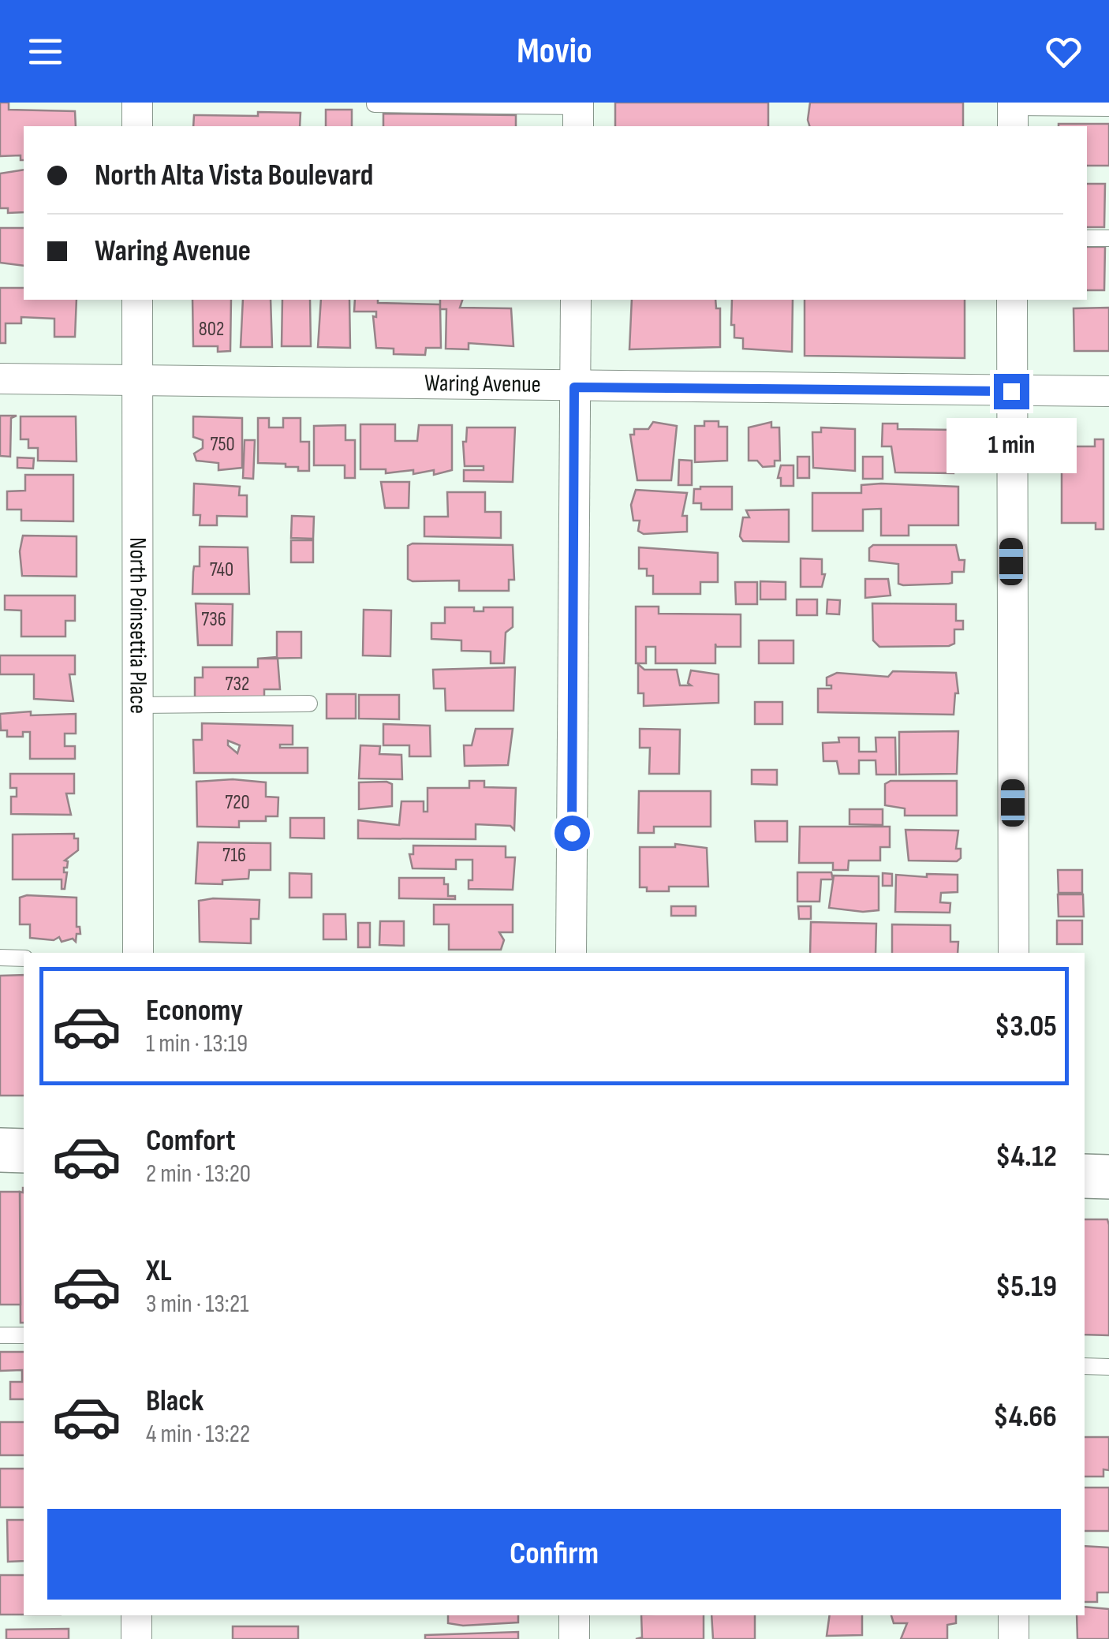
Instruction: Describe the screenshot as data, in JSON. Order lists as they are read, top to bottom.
{
  "streets": {
    "street": ["Waring Avenue", "North Poinsettia Place"]
  },
  "crossings": [
    ["Waring Avenue", "North Poinsettia Place"]
  ],
  "house_numbers": [
    "802",
    "750",
    "740",
    "736",
    "732",
    "720",
    "716"
  ],
  "page": {
    "header": "Movio",
    "banner": ["North Alta Vista Boulevard", "Waring Avenue"],
    "bubble": "1 min",
    "list": [
      {
        "name": "Economy",
        "note": "1 min · 13:19",
        "value": "$3.05"
      },
      {
        "name": "Comfort",
        "note": "2 min · 13:20",
        "value": "$4.12"
      },
      {
        "name": "XL",
        "note": "3 min · 13:21",
        "value": "$5.19"
      },
      {
        "name": "Black",
        "note": "4 min · 13:22",
        "value": "$4.66"
      }
    ],
    "buttons": "Confirm"
  }
}
